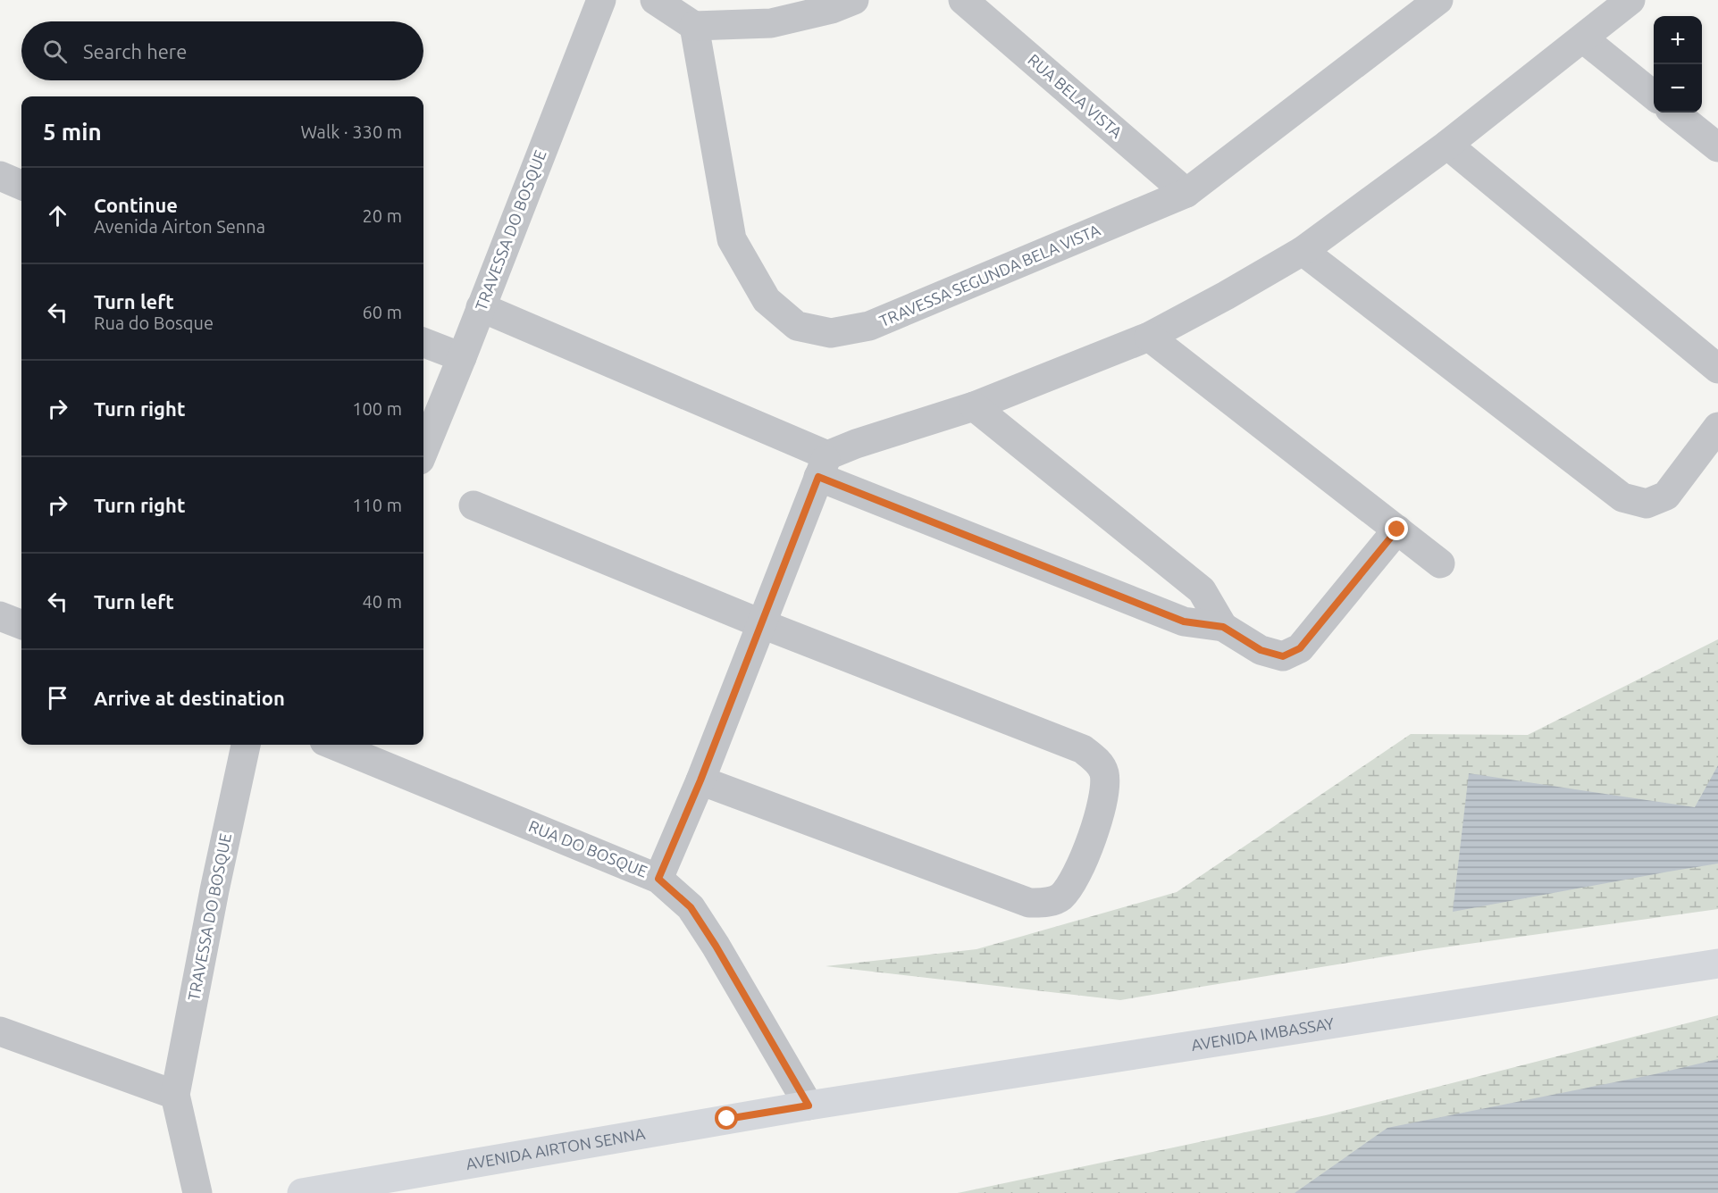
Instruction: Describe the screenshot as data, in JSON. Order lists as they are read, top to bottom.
{
  "streets": {
    "main road": ["AVENIDA IMBASSAY", "AVENIDA AIRTON SENNA"],
    "street": [
      "RUA BELA VISTA",
      "TRAVESSA DO BOSQUE",
      "TRAVESSA SEGUNDA BELA VISTA",
      "RUA DO BOSQUE"
    ]
  },
  "crossings": [
    ["RUA BELA VISTA", "TRAVESSA SEGUNDA BELA VISTA"],
    ["RUA DO BOSQUE", "AVENIDA IMBASSAY"],
    ["RUA DO BOSQUE", "AVENIDA AIRTON SENNA"],
    ["AVENIDA IMBASSAY", "AVENIDA AIRTON SENNA"]
  ],
  "page": {
    "map_buttons": ["+", "−"],
    "search": "Search here",
    "heading": ["5 min", "Walk · 330 m"],
    "list": [
      ["Continue", "Avenida Airton Senna", "20 m"],
      ["Turn left", "Rua do Bosque", "60 m"],
      ["Turn right", "100 m"],
      ["Turn right", "110 m"],
      ["Turn left", "40 m"],
      "Arrive at destination"
    ]
  }
}
